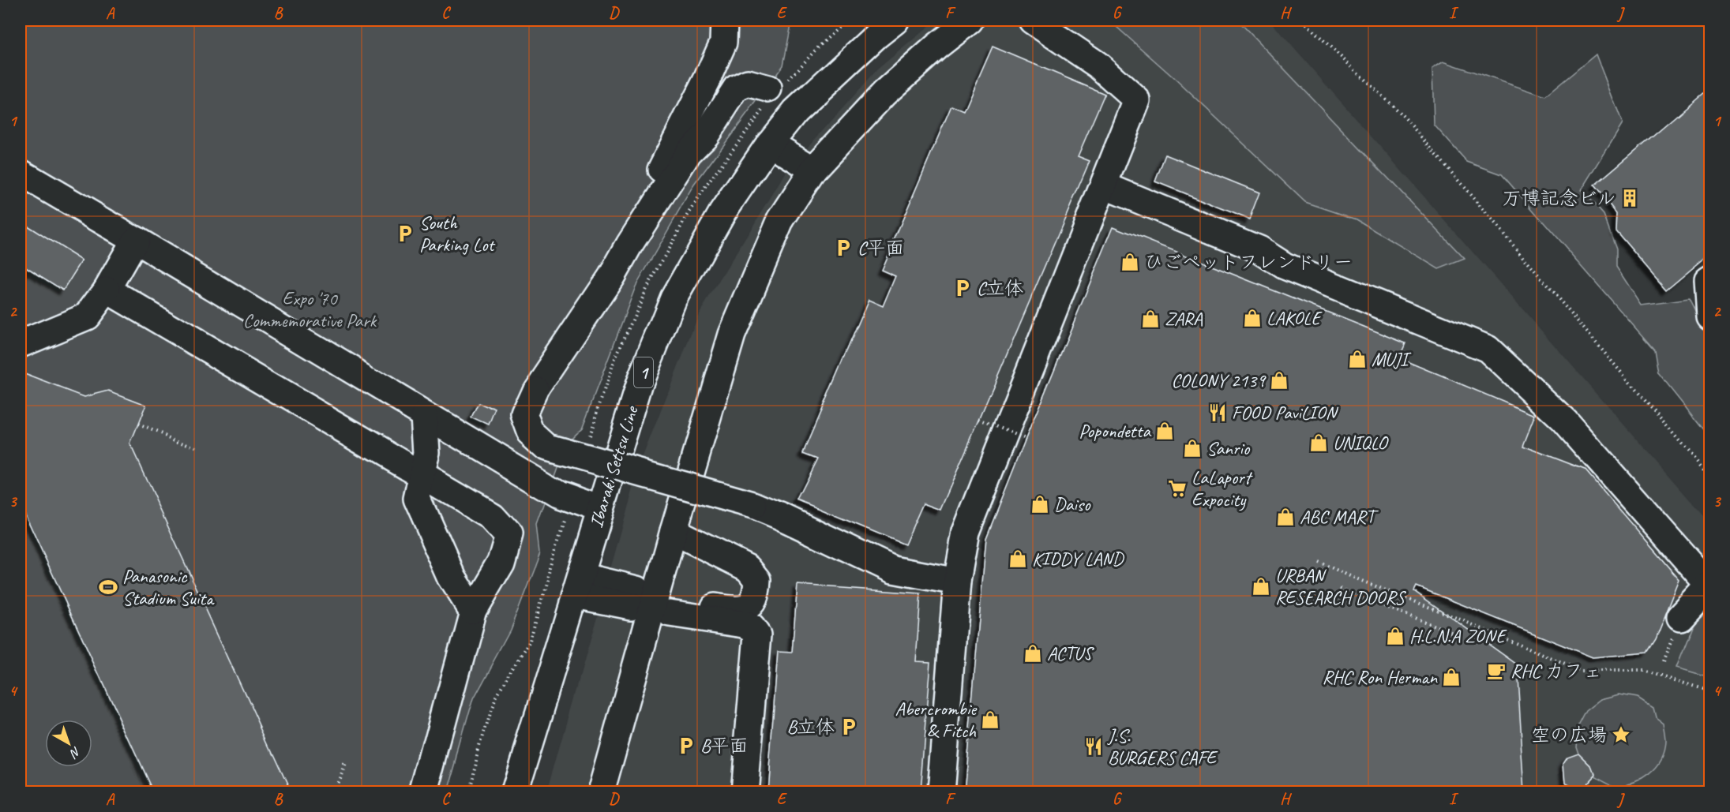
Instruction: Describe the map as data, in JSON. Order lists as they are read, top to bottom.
{
  "streets": {
    "main road": ["1", "Ibaraki Settsu Line"]
  },
  "parks": ["Expo '70 Commemorative Park"],
  "places": {
    "building": ["万博記念ビル"],
    "parking": [
      "South Parking Lot",
      "C平面",
      "C立体",
      "B立体",
      "B平面"
    ],
    "shop": [
      "ひごペットフレンドリー",
      "LAKOLE",
      "ZARA",
      "MUJI",
      "COLONY 2139",
      "Popondetta",
      "UNIQLO",
      "Sanrio",
      "Daiso",
      "ABC MART",
      "KIDDY LAND",
      "URBAN RESEARCH DOORS",
      "H.L.N.A ZONE",
      "ACTUS",
      "RHC Ron Herman",
      "Abercrombie & Fitch"
    ],
    "restaurant": ["FOOD PaviLION", "J.S. BURGERS CAFE"],
    "supermarket": ["LaLaport Expocity"],
    "sports": ["Panasonic Stadium Suita"],
    "cafe": ["RHC カフェ"],
    "place": ["空の広場"]
  },
  "north": "bottom right",
  "grid": {
    "columns": [
      "A",
      "B",
      "C",
      "D",
      "E",
      "F",
      "G",
      "H",
      "I",
      "J"
    ],
    "rows": [
      "1",
      "2",
      "3",
      "4"
    ]
  }
}
